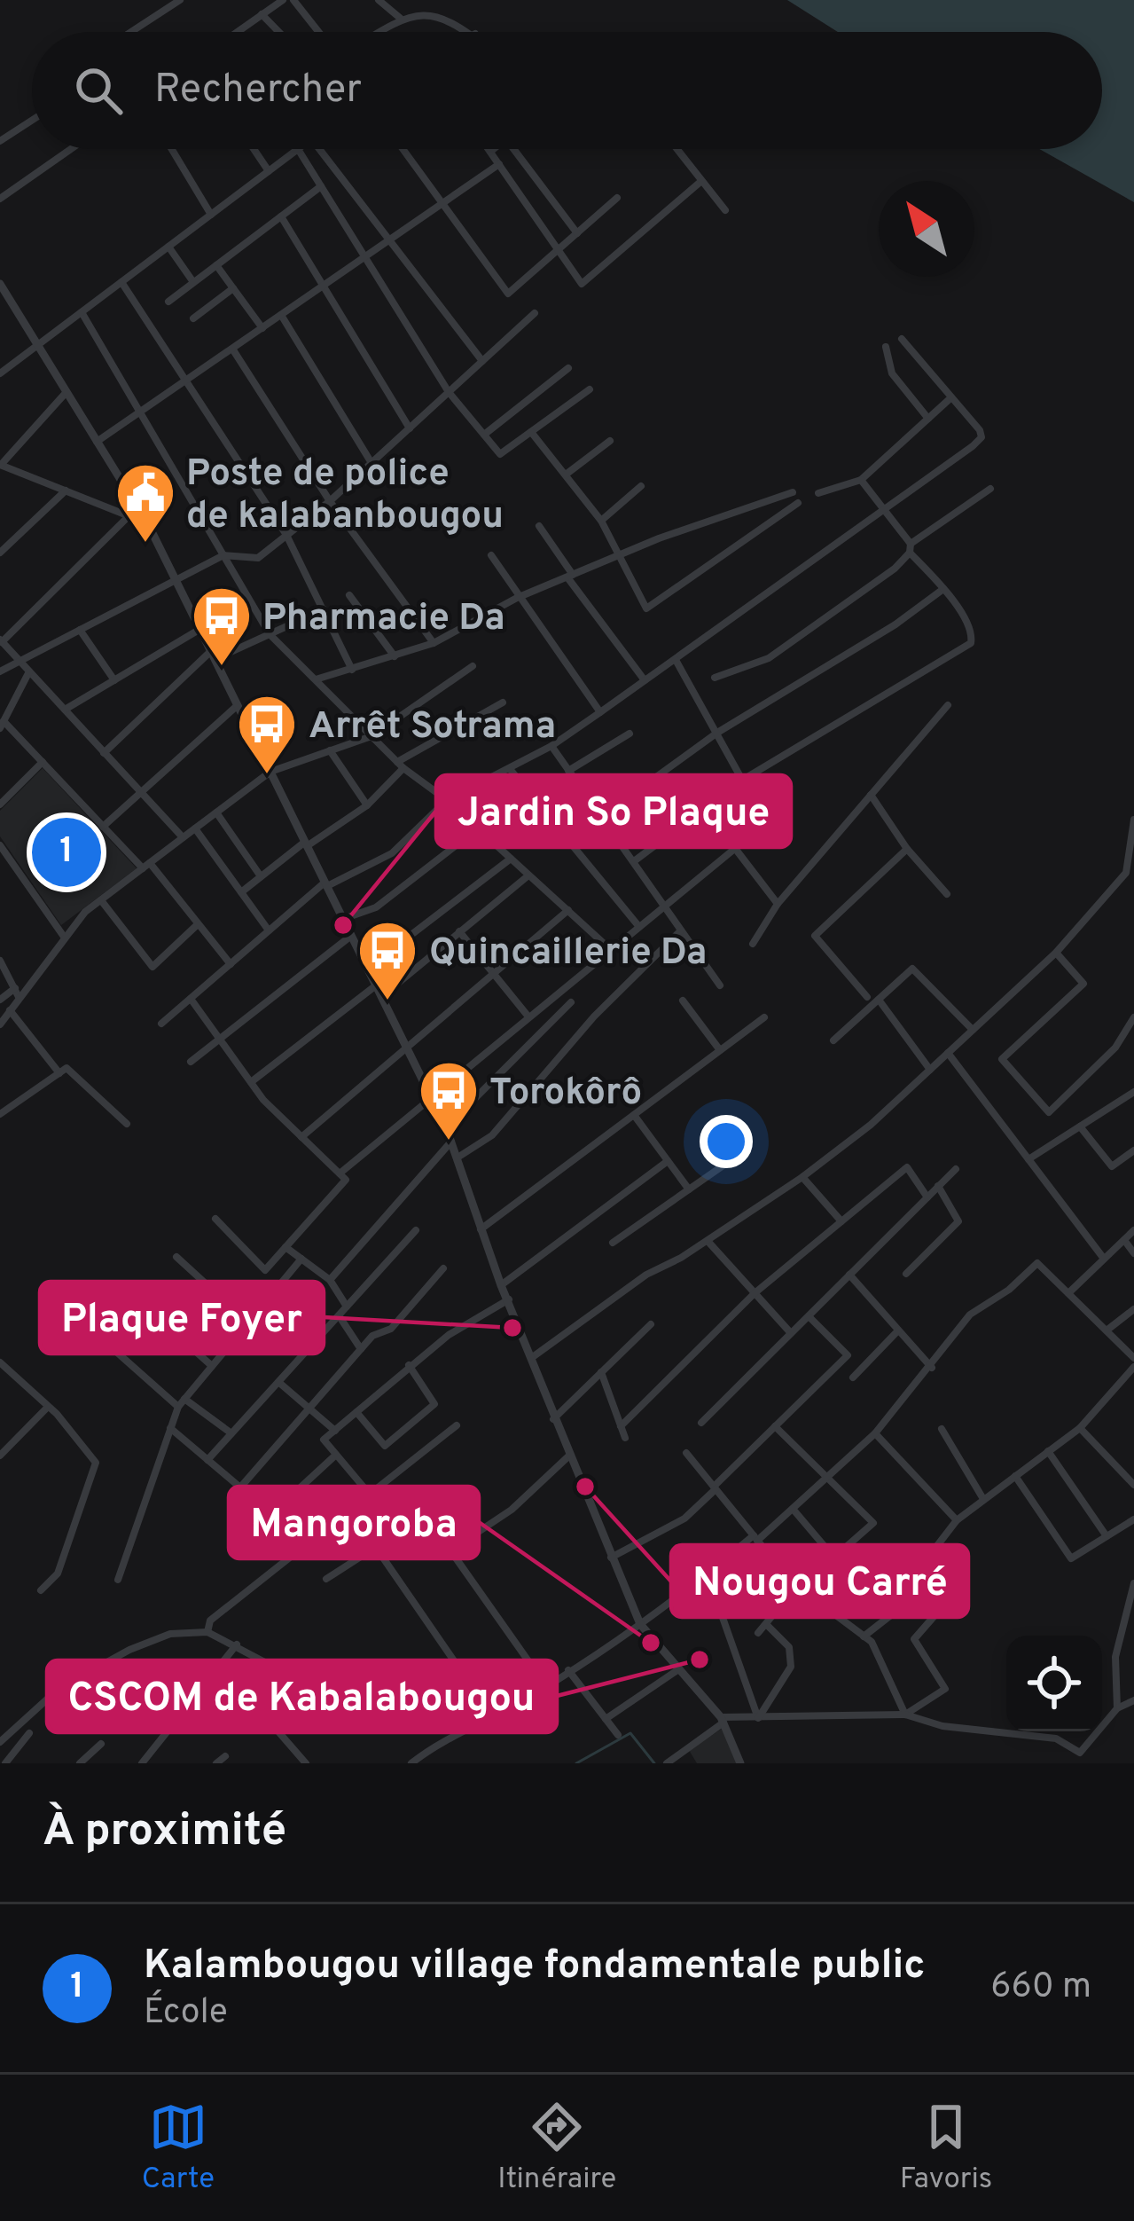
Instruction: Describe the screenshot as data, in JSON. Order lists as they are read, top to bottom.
{
  "places": {
    "public building": ["Poste de police de kalabanbougou"],
    "bus stop": [
      "Pharmacie Da",
      "Arrêt Sotrama",
      "Quincaillerie Da",
      "Torokôrô"
    ],
    "other": [
      "Jardin So Plaque",
      "Plaque Foyer",
      "Nougou Carré",
      "Mangoroba",
      "CSCOM de Kabalabougou"
    ]
  },
  "north": "top left",
  "page": {
    "search": "Rechercher",
    "pins": "1",
    "heading": "À proximité",
    "list": [
      {
        "mark": "1",
        "name": "Kalambougou village fondamentale public",
        "note": "École",
        "value": "660 m"
      }
    ],
    "nav": ["Carte", "Itinéraire", "Favoris"]
  }
}
